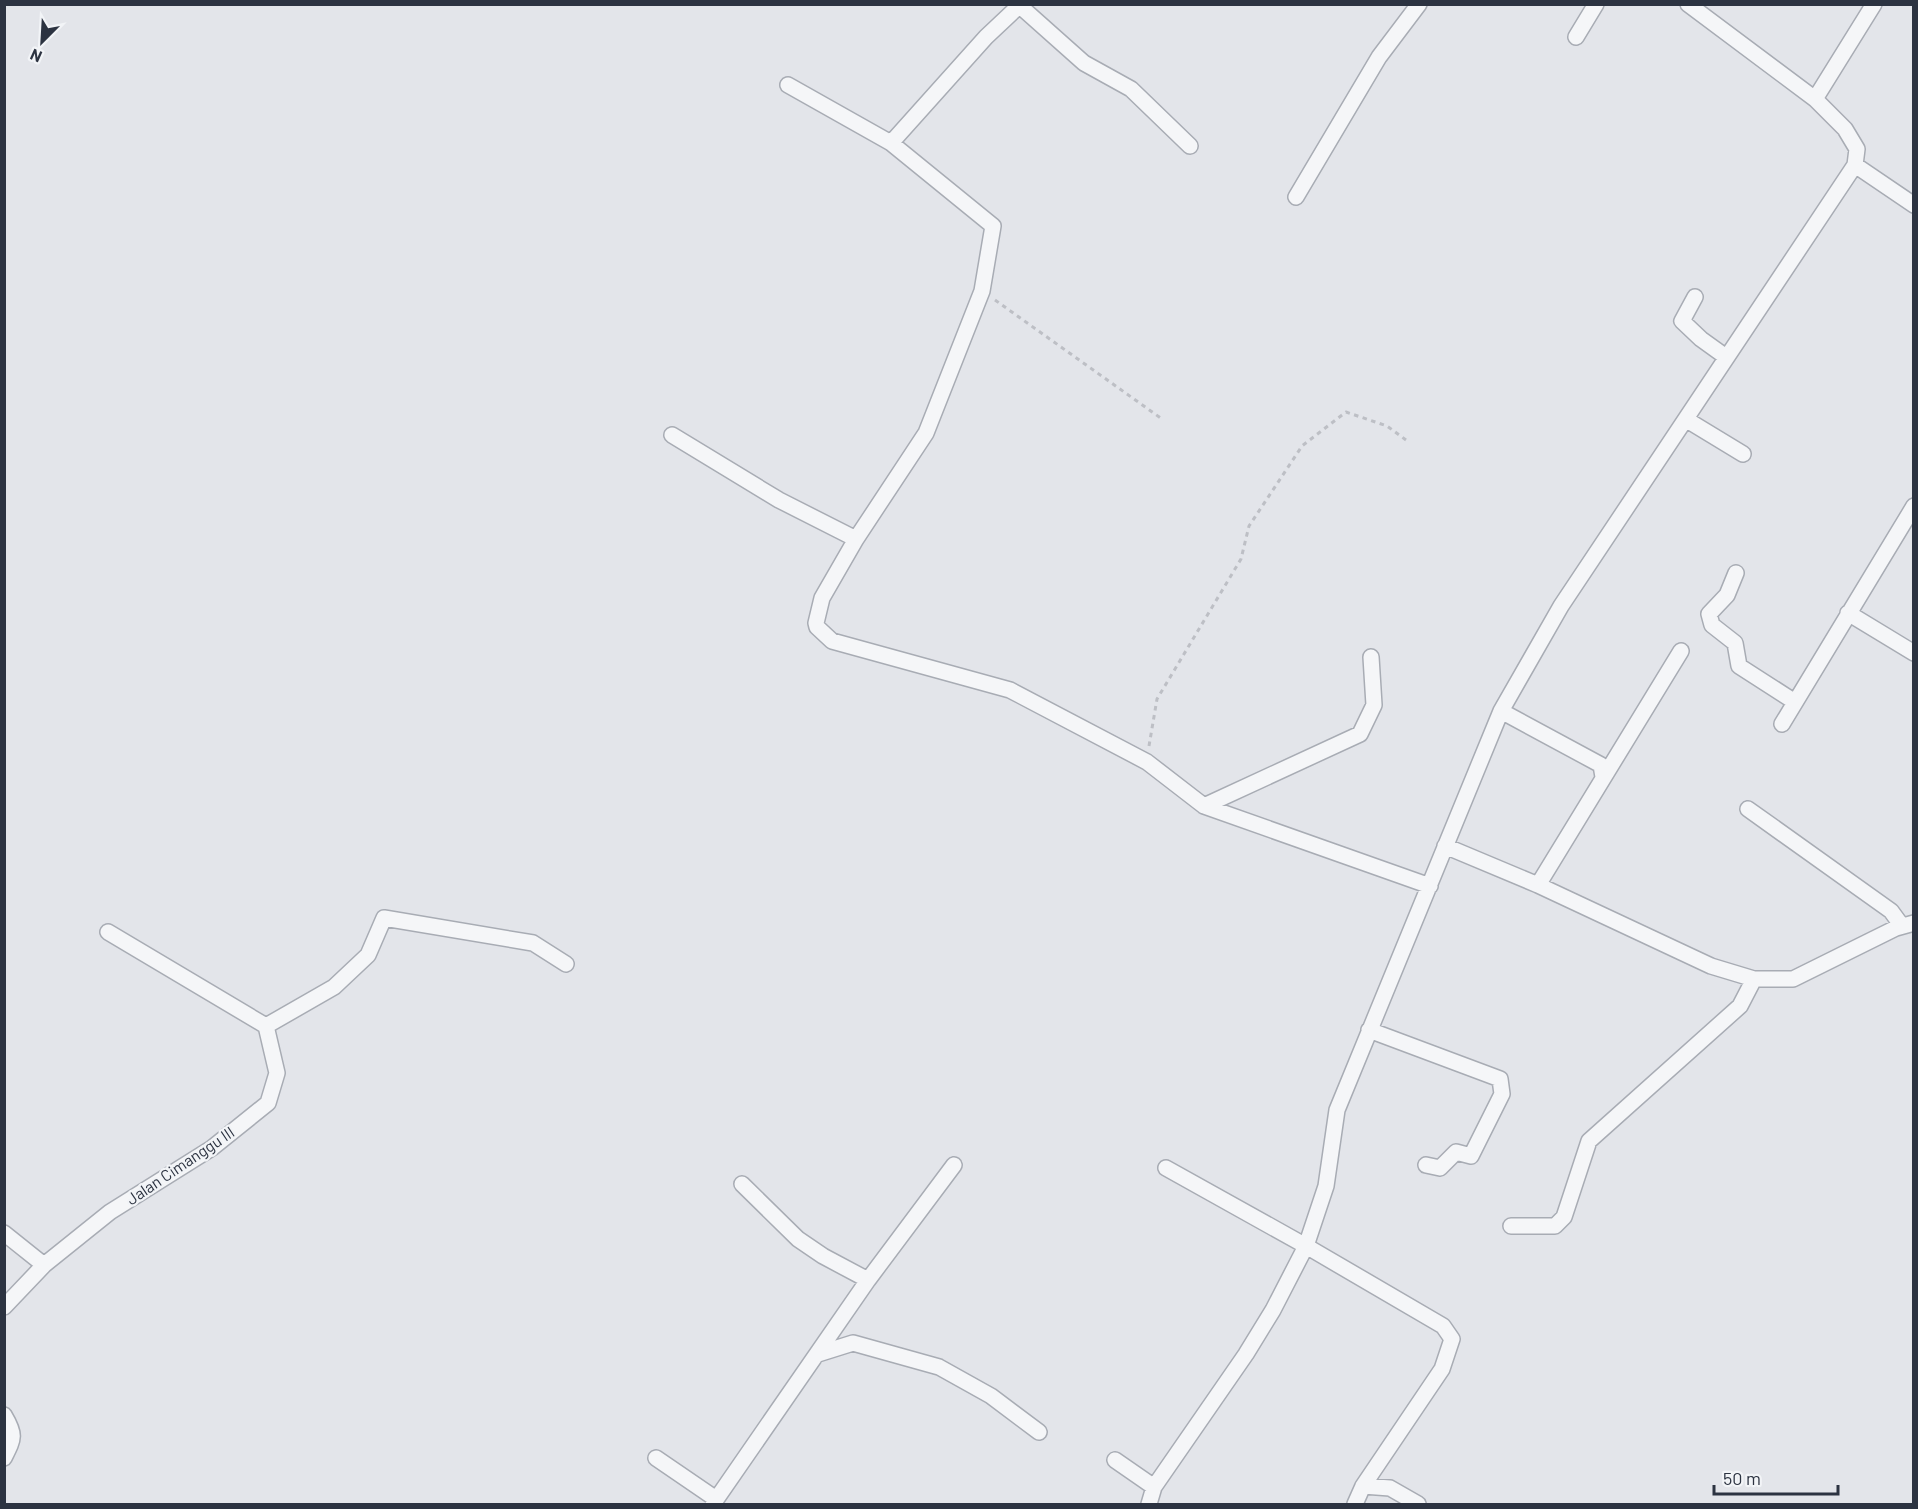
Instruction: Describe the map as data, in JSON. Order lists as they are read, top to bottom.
{
  "streets": {
    "street": ["Jalan Cimanggu III"]
  },
  "scale_bar": "50 m",
  "north": "bottom left"
}
